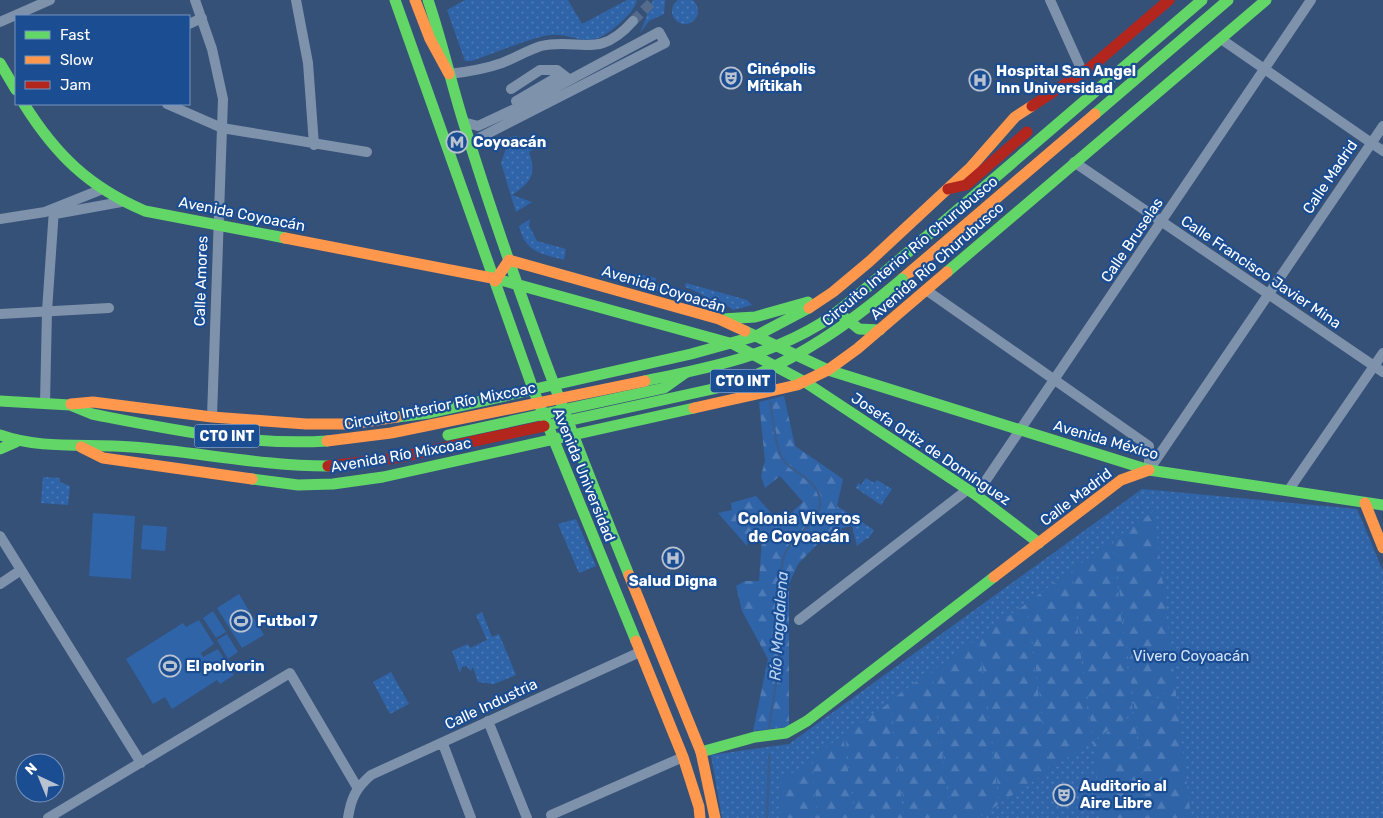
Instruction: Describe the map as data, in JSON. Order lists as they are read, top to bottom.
{
  "streets": {
    "main road": [
      "Calle Madrid",
      "Avenida Coyoacán",
      "Circuito Interior Río Churubusco",
      "Avenida Río Churubusco",
      "CTO INT",
      "Circuito Interior Río Mixcoac",
      "Avenida México",
      "Josefa Ortiz de Domínguez",
      "Avenida Río Mixcoac",
      "Avenida Universidad"
    ],
    "street": [
      "Calle Bruselas",
      "Calle Francisco Javier Mina",
      "Calle Amores",
      "Calle Industria"
    ]
  },
  "crossings": [
    ["Calle Madrid", "Calle Francisco Javier Mina"],
    ["Calle Madrid", "Avenida México"],
    ["Calle Madrid", "Josefa Ortiz de Domínguez"],
    ["Calle Madrid", "Avenida Universidad"],
    ["Avenida Coyoacán", "Avenida Río Churubusco"],
    ["Avenida Coyoacán", "Calle Amores"],
    ["Avenida Coyoacán", "CTO INT"],
    ["Avenida Coyoacán", "Avenida México"],
    ["Avenida Coyoacán", "Josefa Ortiz de Domínguez"],
    ["Avenida Coyoacán", "Avenida Universidad"],
    ["Calle Bruselas", "Calle Francisco Javier Mina"],
    ["Calle Bruselas", "Avenida México"],
    ["Calle Bruselas", "Josefa Ortiz de Domínguez"],
    ["Circuito Interior Río Churubusco", "Circuito Interior Río Mixcoac"],
    ["Circuito Interior Río Churubusco", "Avenida Río Mixcoac"],
    ["Avenida Río Churubusco", "Calle Francisco Javier Mina"],
    ["Avenida Río Churubusco", "Avenida México"],
    ["Avenida Río Churubusco", "Josefa Ortiz de Domínguez"],
    ["Avenida Río Churubusco", "Avenida Río Mixcoac"],
    ["Avenida Río Churubusco", "Avenida Universidad"],
    ["Calle Amores", "CTO INT"],
    ["CTO INT", "Circuito Interior Río Mixcoac"],
    ["CTO INT", "Avenida Río Mixcoac"],
    ["CTO INT", "Avenida Universidad"],
    ["Avenida Río Mixcoac", "Avenida Universidad"],
    ["Avenida Universidad", "Calle Industria"]
  ],
  "districts": ["Colonia Viveros de Coyoacán"],
  "water": ["Río Magdalena"],
  "parks": ["Vivero Coyoacán"],
  "places": {
    "theatre": ["Cinépolis Mítikah", "Auditorio al Aire Libre"],
    "hospital": ["Hospital San Angel Inn Universidad", "Salud Digna"],
    "metro station": ["Coyoacán"],
    "sports": ["Futbol 7", "El polvorin"]
  },
  "legend": ["Fast", "Slow", "Jam"],
  "north": "top left"
}
